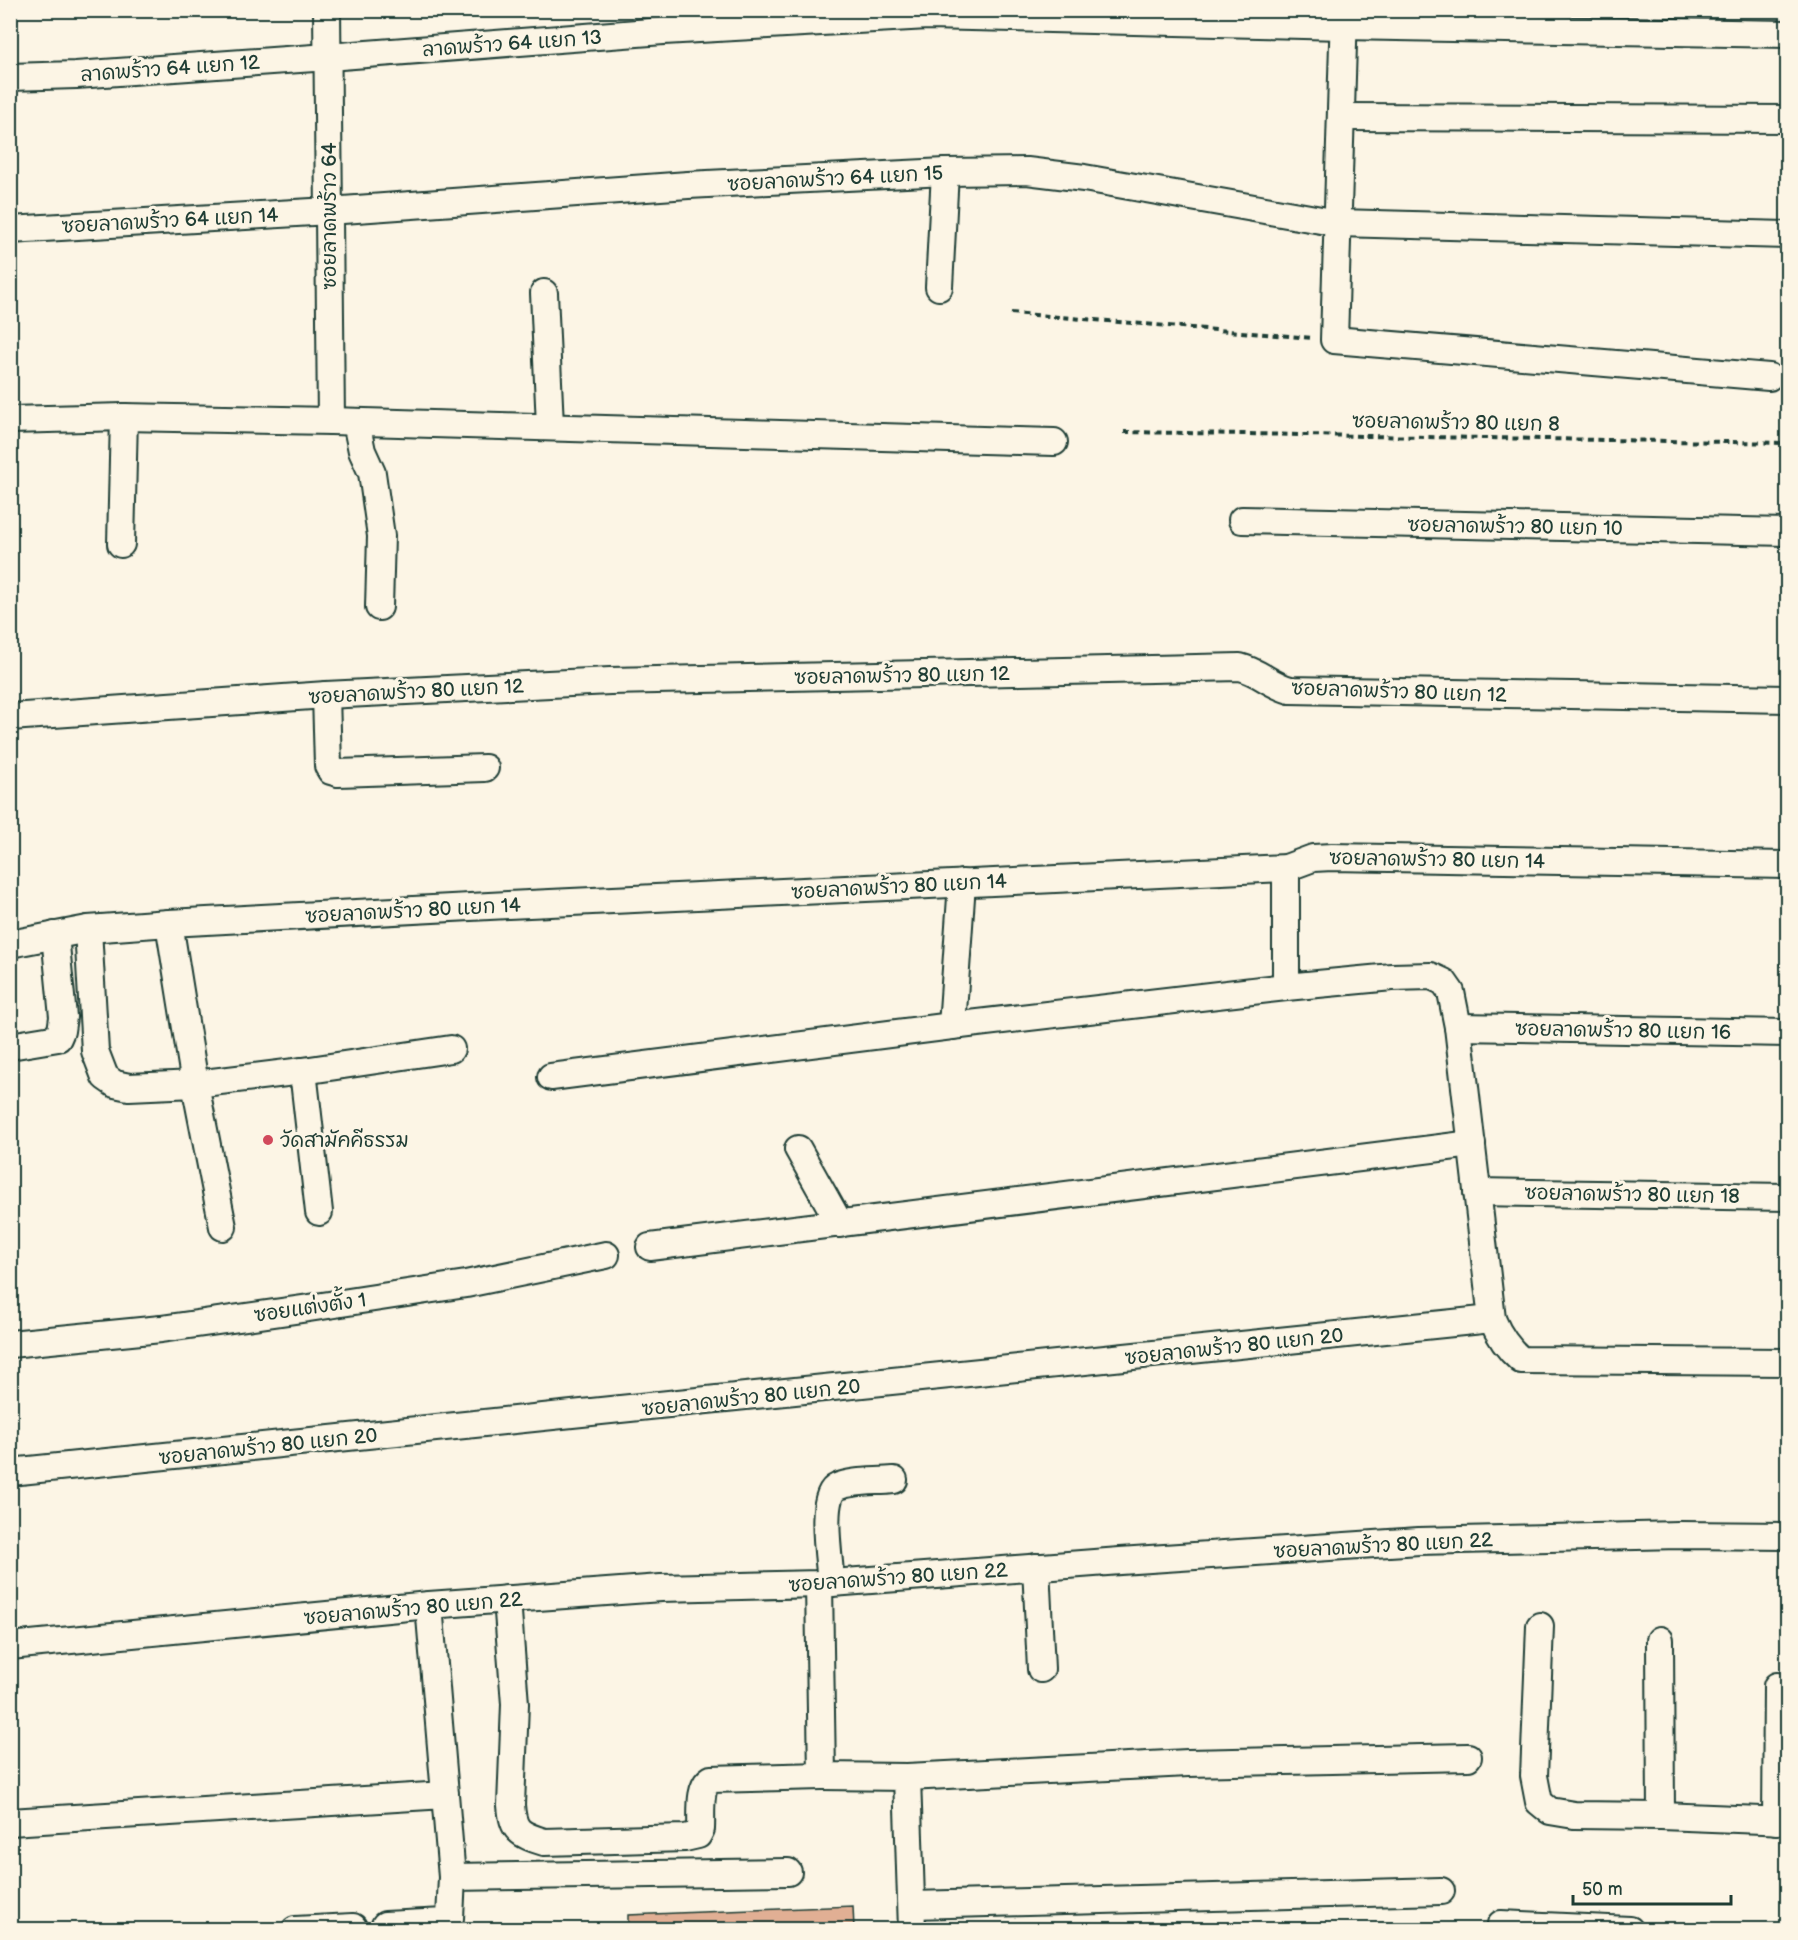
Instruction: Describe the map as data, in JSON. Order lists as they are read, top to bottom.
{
  "streets": {
    "street": [
      "ลาดพร้าว 64 แยก 13",
      "ลาดพร้าว 64 แยก 12",
      "ซอยลาดพร้าว 64 แยก 15",
      "ซอยลาดพร้าว 64",
      "ซอยลาดพร้าว 64 แยก 14",
      "ซอยลาดพร้าว 80 แยก 10",
      "ซอยลาดพร้าว 80 แยก 12",
      "ซอยลาดพร้าว 80 แยก 14",
      "ซอยลาดพร้าว 80 แยก 16",
      "ซอยลาดพร้าว 80 แยก 18",
      "ซอยแต่งตั้ง 1",
      "ซอยลาดพร้าว 80 แยก 20",
      "ซอยลาดพร้าว 80 แยก 22"
    ],
    "path": ["ซอยลาดพร้าว 80 แยก 8"]
  },
  "crossings": [
    ["ลาดพร้าว 64 แยก 13", "ลาดพร้าว 64 แยก 12"],
    ["ลาดพร้าว 64 แยก 13", "ซอยลาดพร้าว 64"],
    ["ลาดพร้าว 64 แยก 12", "ซอยลาดพร้าว 64"],
    ["ซอยลาดพร้าว 64 แยก 15", "ซอยลาดพร้าว 64"],
    ["ซอยลาดพร้าว 64 แยก 15", "ซอยลาดพร้าว 64 แยก 14"],
    ["ซอยลาดพร้าว 64", "ซอยลาดพร้าว 64 แยก 14"]
  ],
  "places": ["วัดสามัคคีธรรม"],
  "scale_bar": "50 m"
}
